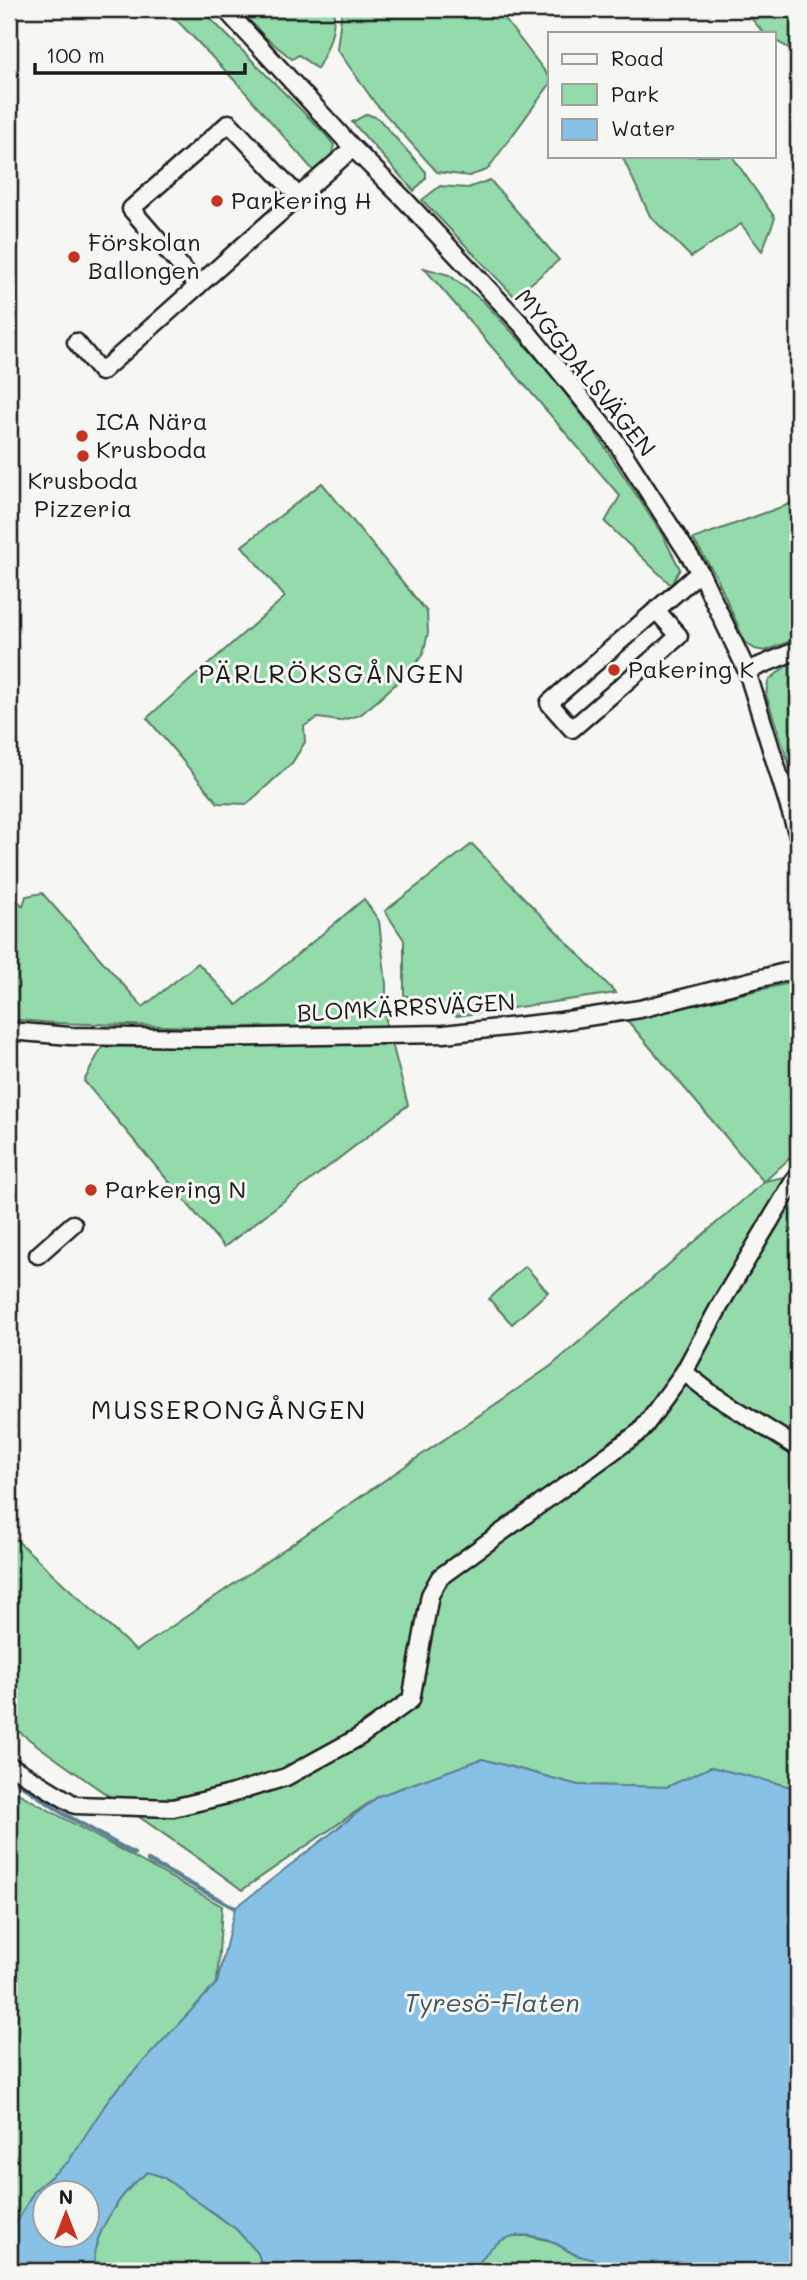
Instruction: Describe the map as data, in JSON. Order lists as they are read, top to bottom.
{
  "streets": {
    "street": ["MYGGDALSVÄGEN", "BLOMKÄRRSVÄGEN"]
  },
  "districts": ["PÄRLRÖKSGÅNGEN", "MUSSERONGÅNGEN"],
  "water": ["Tyresö-Flaten"],
  "places": [
    "Parkering H",
    "Förskolan Ballongen",
    "ICA Nära Krusboda",
    "Krusboda Pizzeria",
    "Pakering K",
    "Parkering N"
  ],
  "legend": ["Road", "Park", "Water"],
  "scale_bar": "100 m",
  "north": "top"
}
